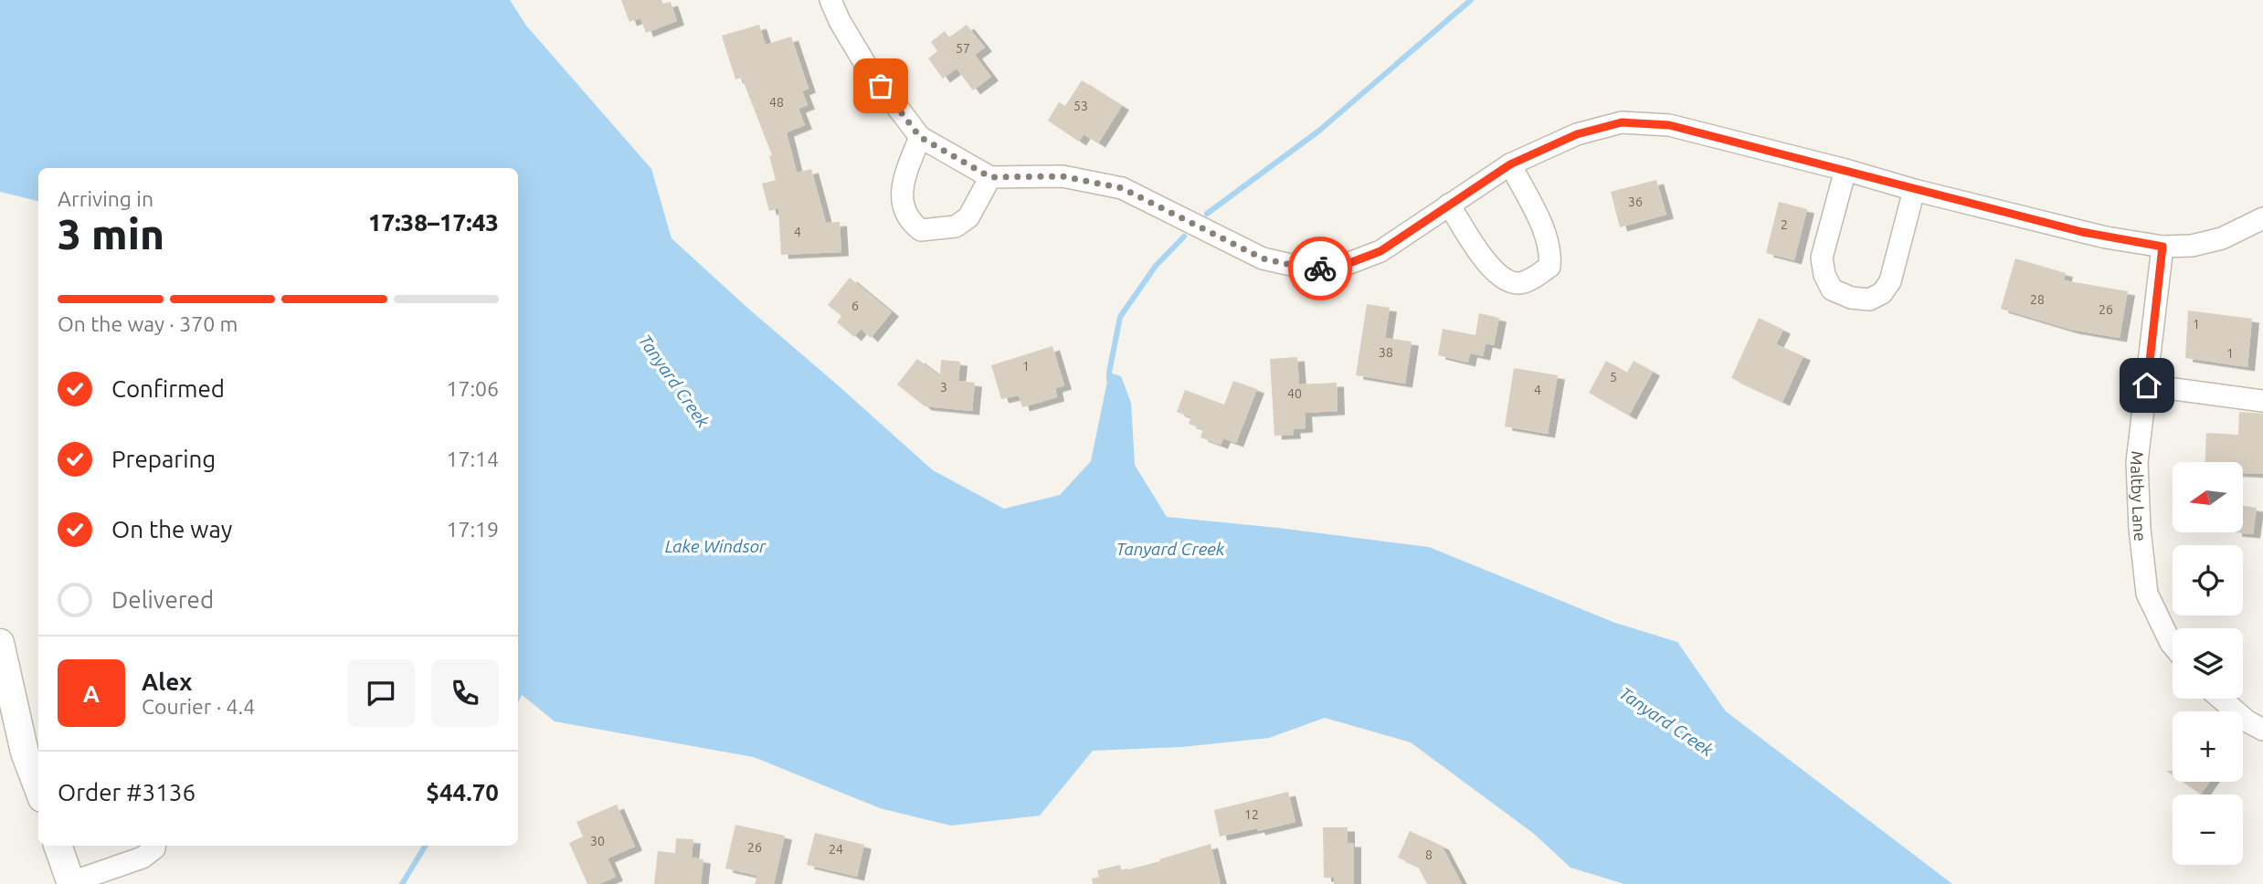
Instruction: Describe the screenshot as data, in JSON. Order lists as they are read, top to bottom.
{
  "streets": {
    "street": ["Maltby Lane"]
  },
  "water": ["Tanyard Creek", "Lake Windsor"],
  "house_numbers": [
    "57",
    "48",
    "53",
    "36",
    "2",
    "4",
    "28",
    "6",
    "26",
    "1",
    "38",
    "1",
    "1",
    "5",
    "3",
    "4",
    "40",
    "12",
    "30",
    "26",
    "24",
    "8"
  ],
  "north": "left",
  "page": {
    "heading": ["3 min", "Arriving in", "17:38–17:43"],
    "panel": [
      "Alex",
      "Courier · 4.4",
      "Order #3136",
      "$44.70"
    ],
    "bar": "On the way · 370 m",
    "list": [
      ["Confirmed", "17:06"],
      ["Preparing", "17:14"],
      ["On the way", "17:19"],
      "Delivered"
    ],
    "map_buttons": ["+", "−"],
    "round": "A"
  }
}
